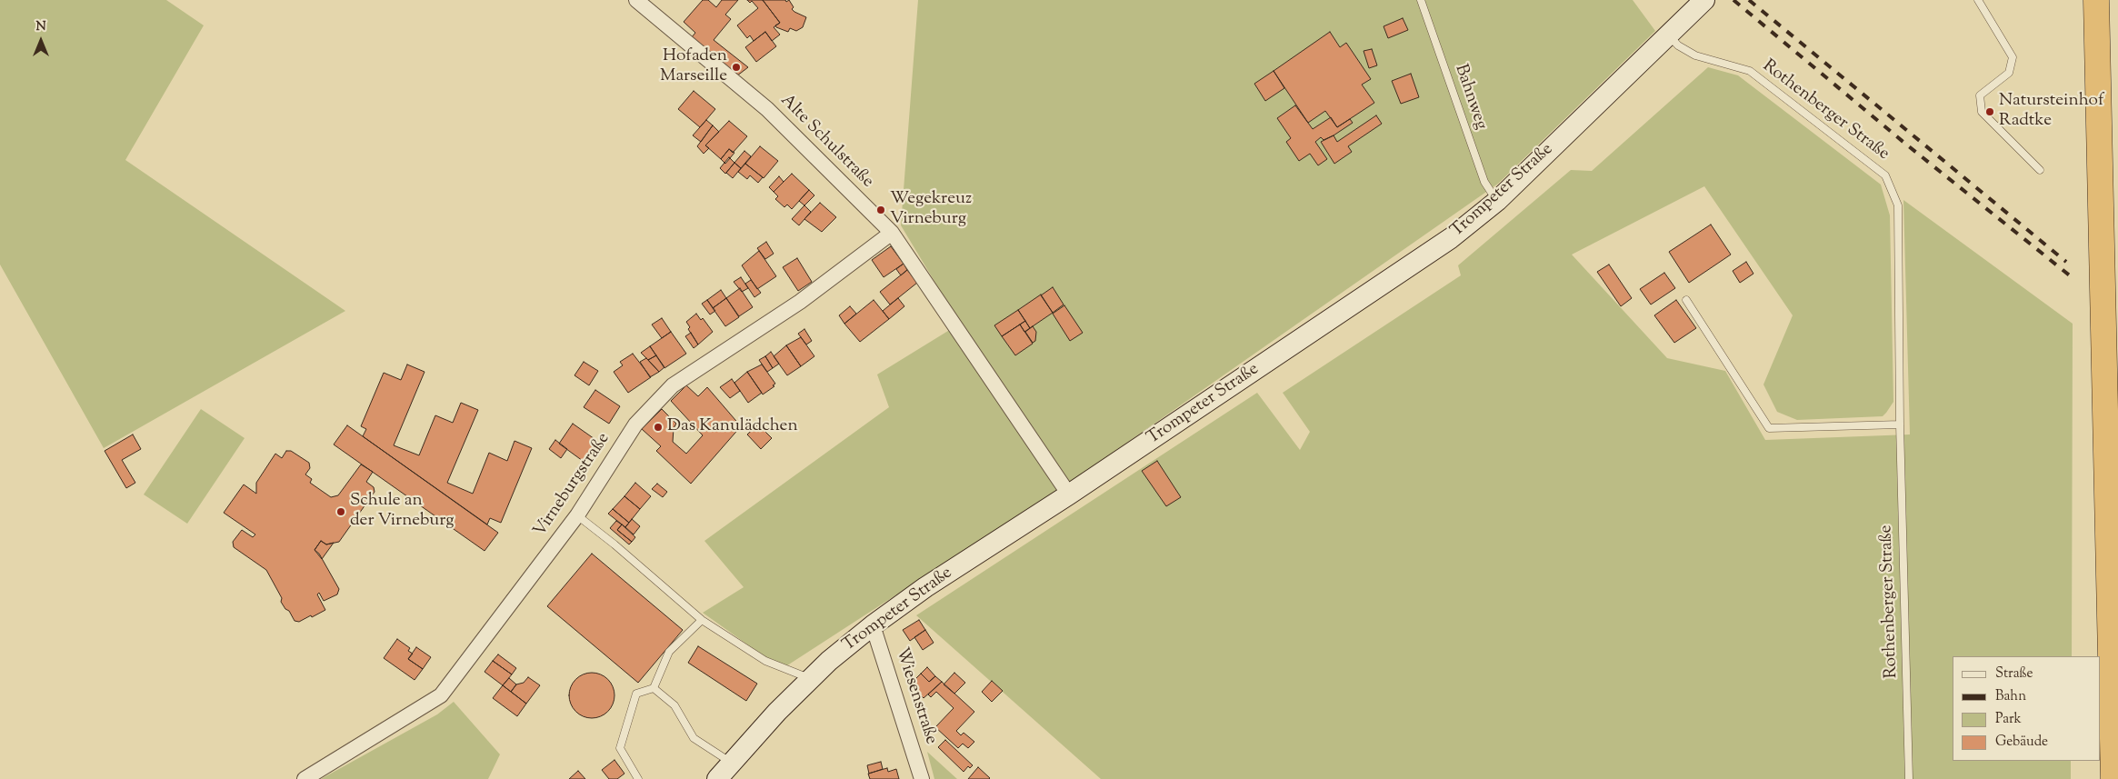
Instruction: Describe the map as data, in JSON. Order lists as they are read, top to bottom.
{
  "streets": {
    "main road": ["Trompeter Straße"],
    "street": ["Alte Schulstraße", "Virneburgstraße", "Wiesenstraße"],
    "lane": ["Bahnweg", "Rothenberger Straße"]
  },
  "crossings": [
    ["Bahnweg", "Trompeter Straße"],
    ["Rothenberger Straße", "Trompeter Straße"],
    ["Alte Schulstraße", "Trompeter Straße"],
    ["Alte Schulstraße", "Virneburgstraße"],
    ["Trompeter Straße", "Wiesenstraße"]
  ],
  "places": [
    "Hofaden Marseille",
    "Natursteinhof Radtke",
    "Wegekreuz Virneburg",
    "Das Kanulädchen",
    "Schule an der Virneburg"
  ],
  "legend": [
    "Straße",
    "Bahn",
    "Park",
    "Gebäude"
  ],
  "north": "top"
}
